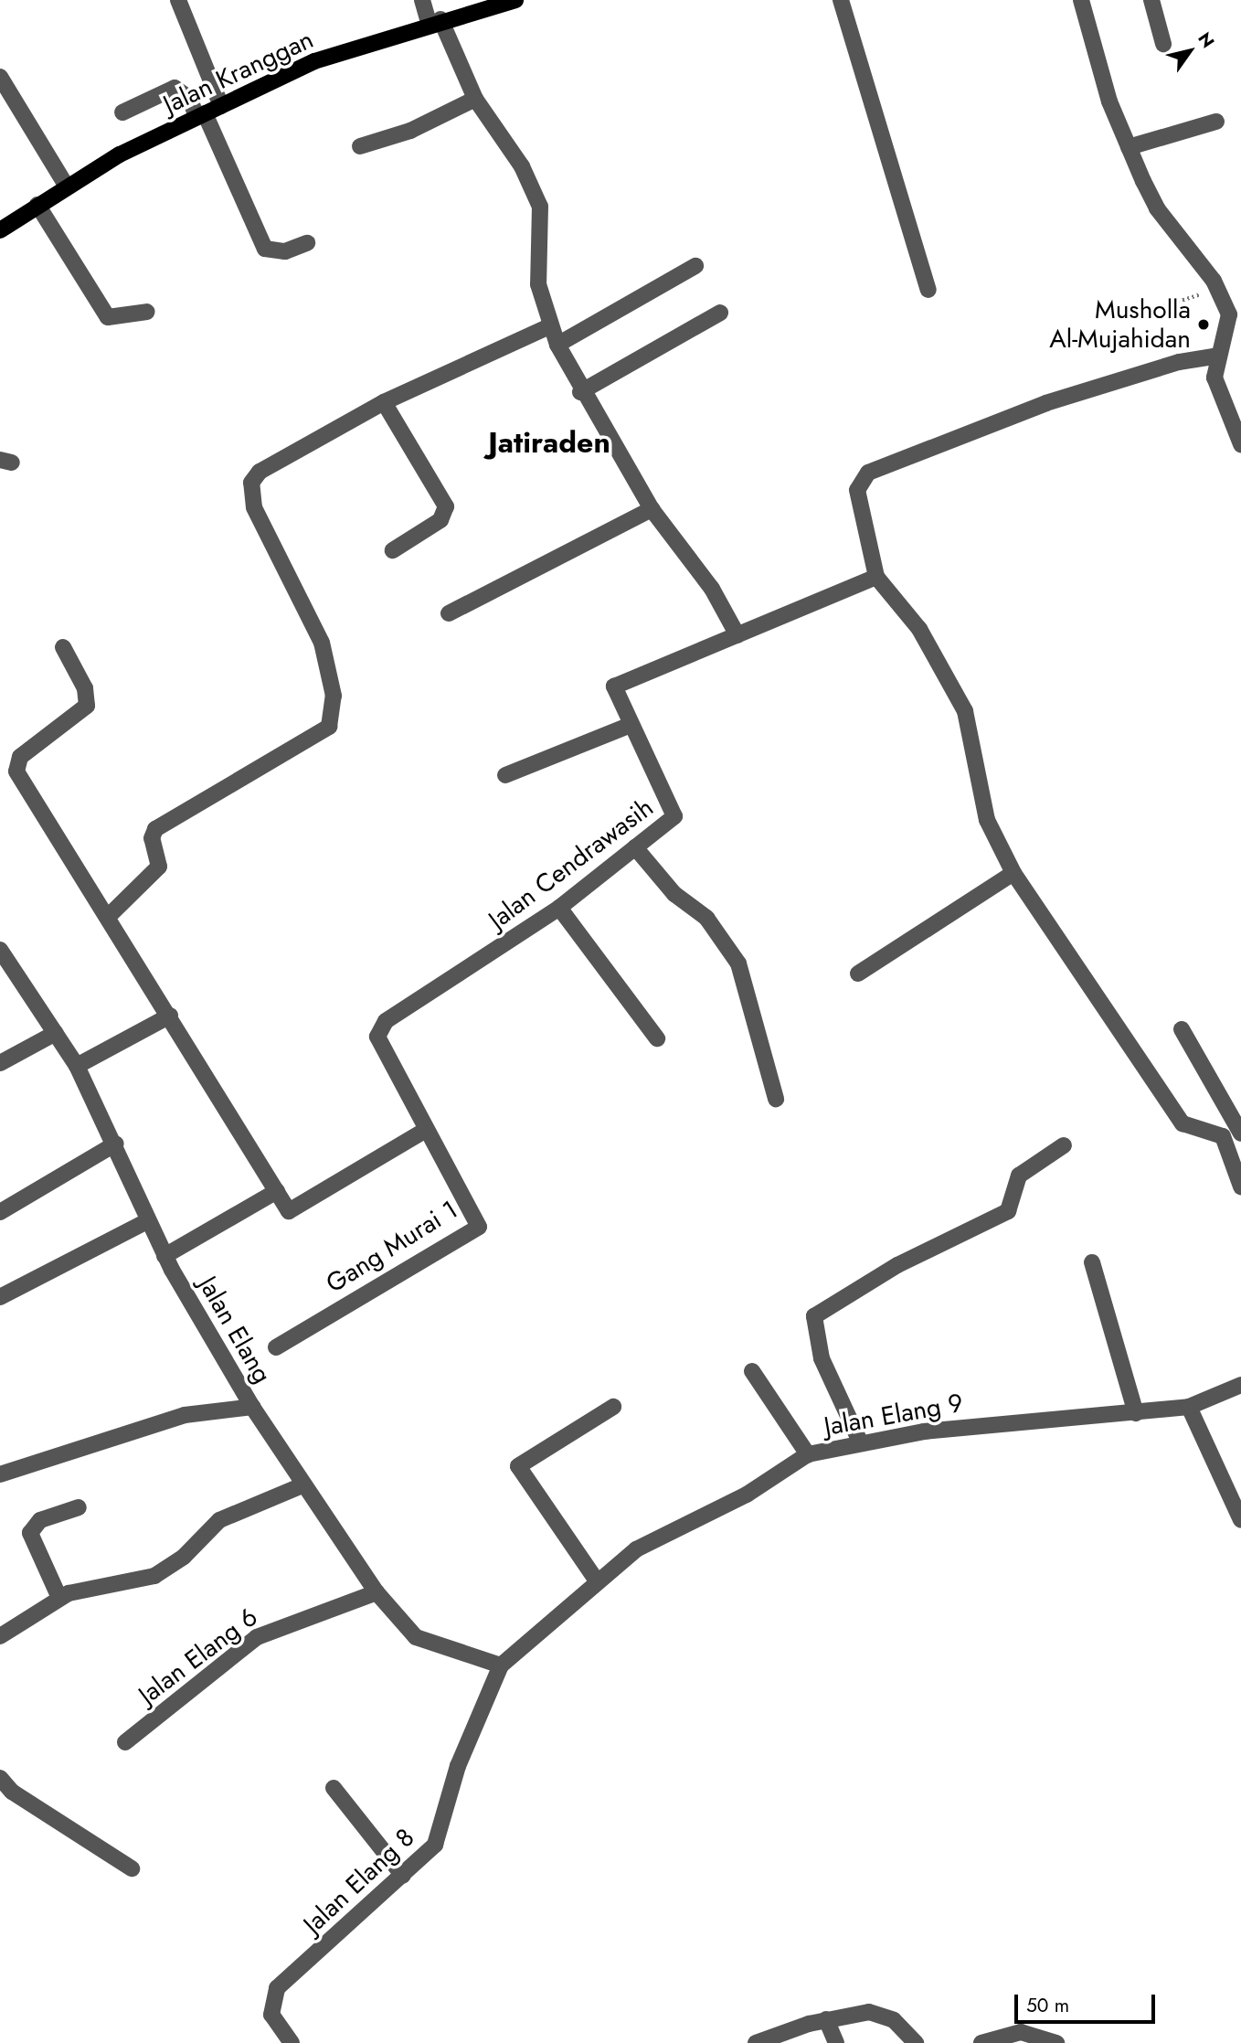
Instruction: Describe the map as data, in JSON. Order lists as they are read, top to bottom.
{
  "streets": {
    "main road": ["Jalan Kranggan"],
    "street": [
      "Jalan Cendrawasih",
      "Gang Murai 1",
      "Jalan Elang",
      "Jalan Elang 9",
      "Jalan Elang 6",
      "Jalan Elang 8"
    ]
  },
  "crossings": [
    ["Jalan Cendrawasih", "Gang Murai 1"],
    ["Jalan Elang", "Jalan Elang 9"],
    ["Jalan Elang", "Jalan Elang 6"],
    ["Jalan Elang", "Jalan Elang 8"],
    ["Jalan Elang 9", "Jalan Elang 8"]
  ],
  "districts": ["Jatiraden"],
  "places": ["Musholla Al-Mujahidan"],
  "scale_bar": "50 m",
  "north": "top right"
}
